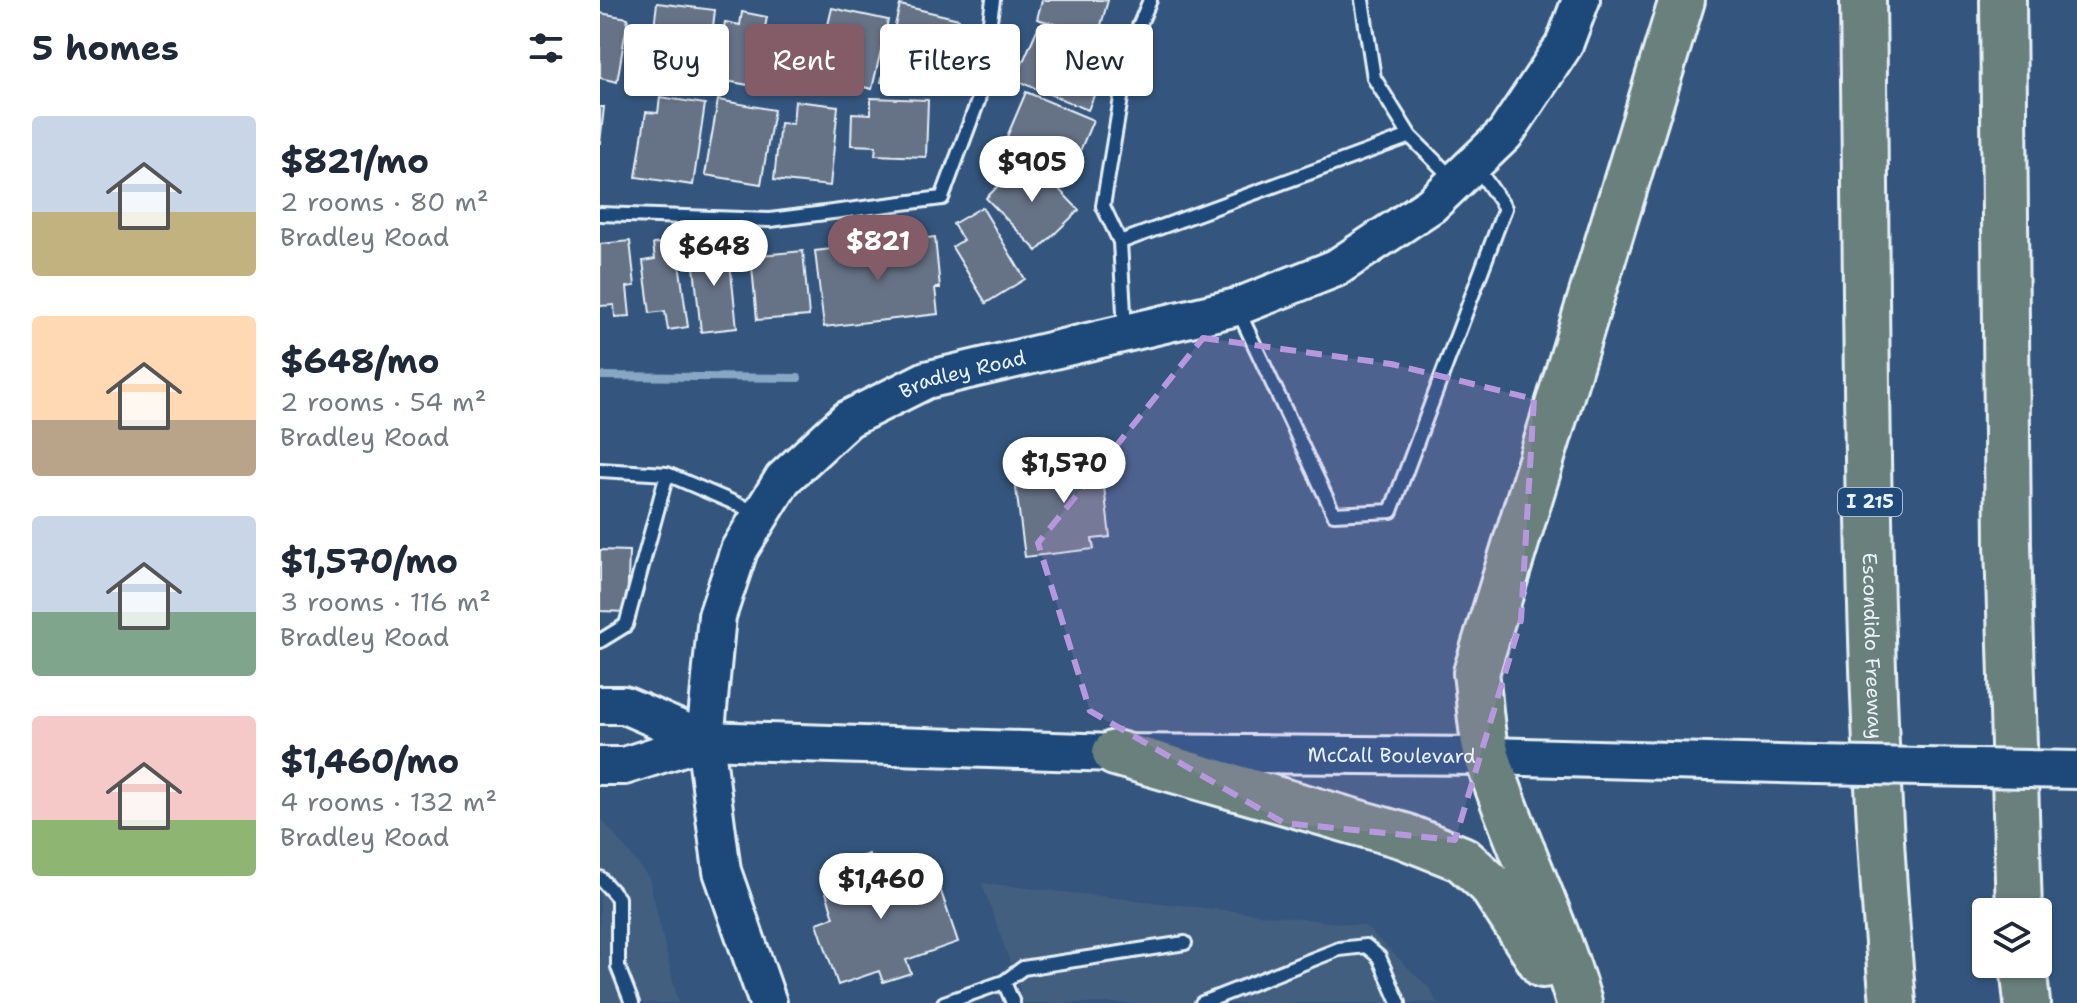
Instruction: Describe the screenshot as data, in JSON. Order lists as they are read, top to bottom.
{
  "streets": {
    "highway": ["I 215", "Escondido Freeway"],
    "main road": ["Bradley Road", "McCall Boulevard"]
  },
  "crossings": [
    ["Bradley Road", "McCall Boulevard"]
  ],
  "page": {
    "heading": "5 homes",
    "chip": [
      "Buy",
      "Rent",
      "Filters",
      "New"
    ],
    "list": [
      {
        "name": "$821/mo",
        "note": "2 rooms · 80 m² · Bradley Road"
      },
      {
        "name": "$648/mo",
        "note": "2 rooms · 54 m² · Bradley Road"
      },
      {
        "name": "$1,570/mo",
        "note": "3 rooms · 116 m² · Bradley Road"
      },
      {
        "name": "$1,460/mo",
        "note": "4 rooms · 132 m² · Bradley Road"
      }
    ],
    "price": [
      "$905",
      "$821",
      "$648",
      "$1,570",
      "$1,460"
    ]
  }
}
